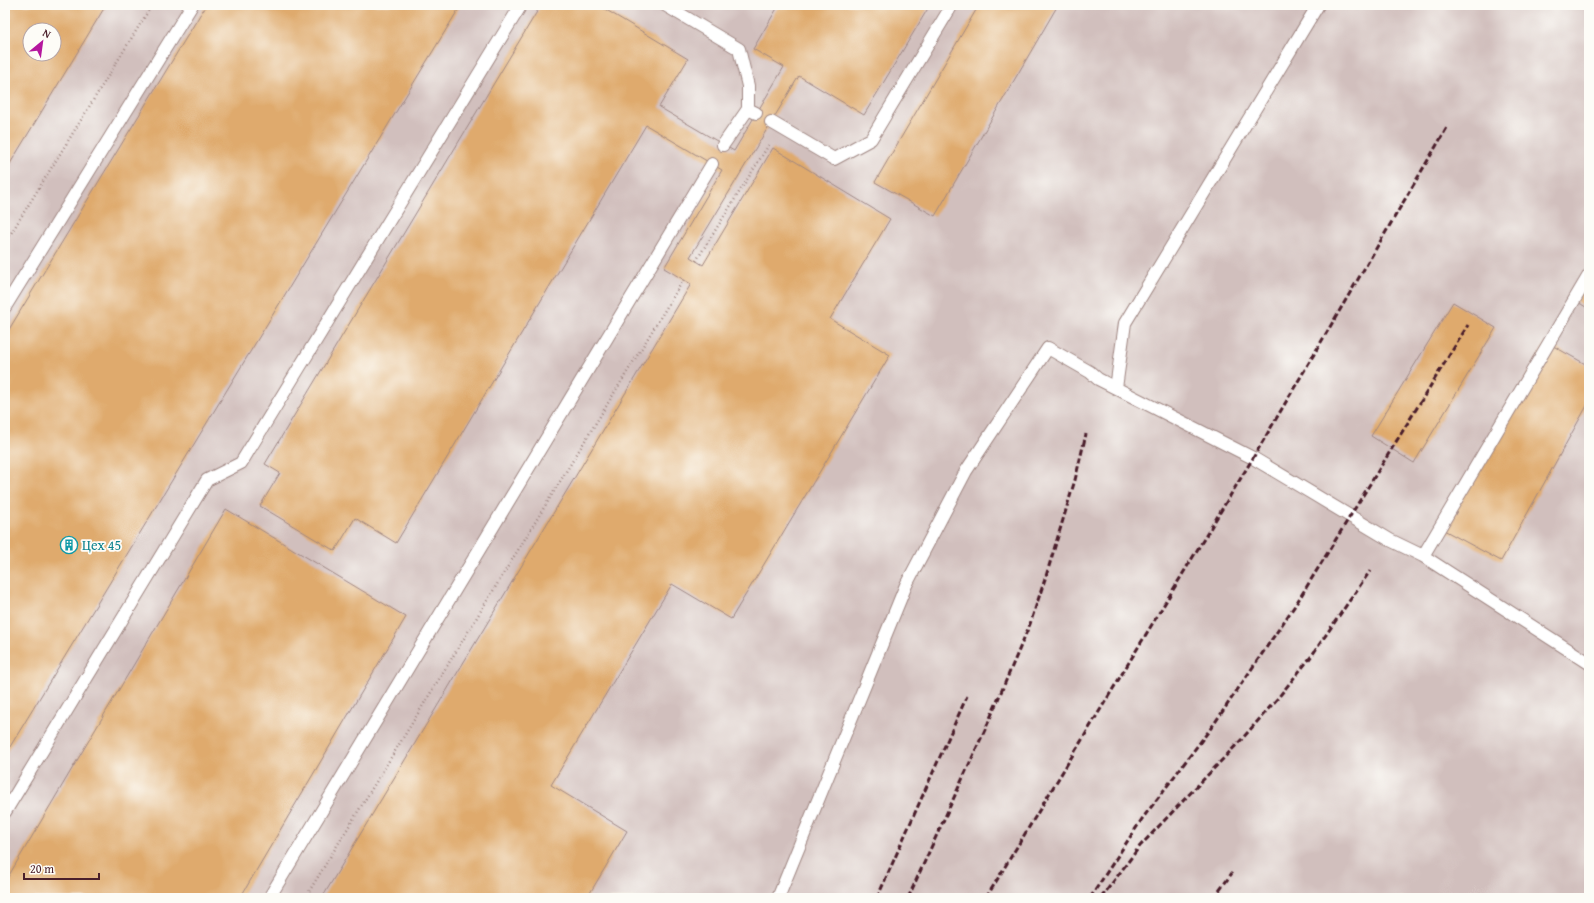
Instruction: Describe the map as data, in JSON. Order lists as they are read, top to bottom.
{
  "places": {
    "building": ["Цех 45"]
  },
  "scale_bar": "20 m",
  "north": "top right"
}
